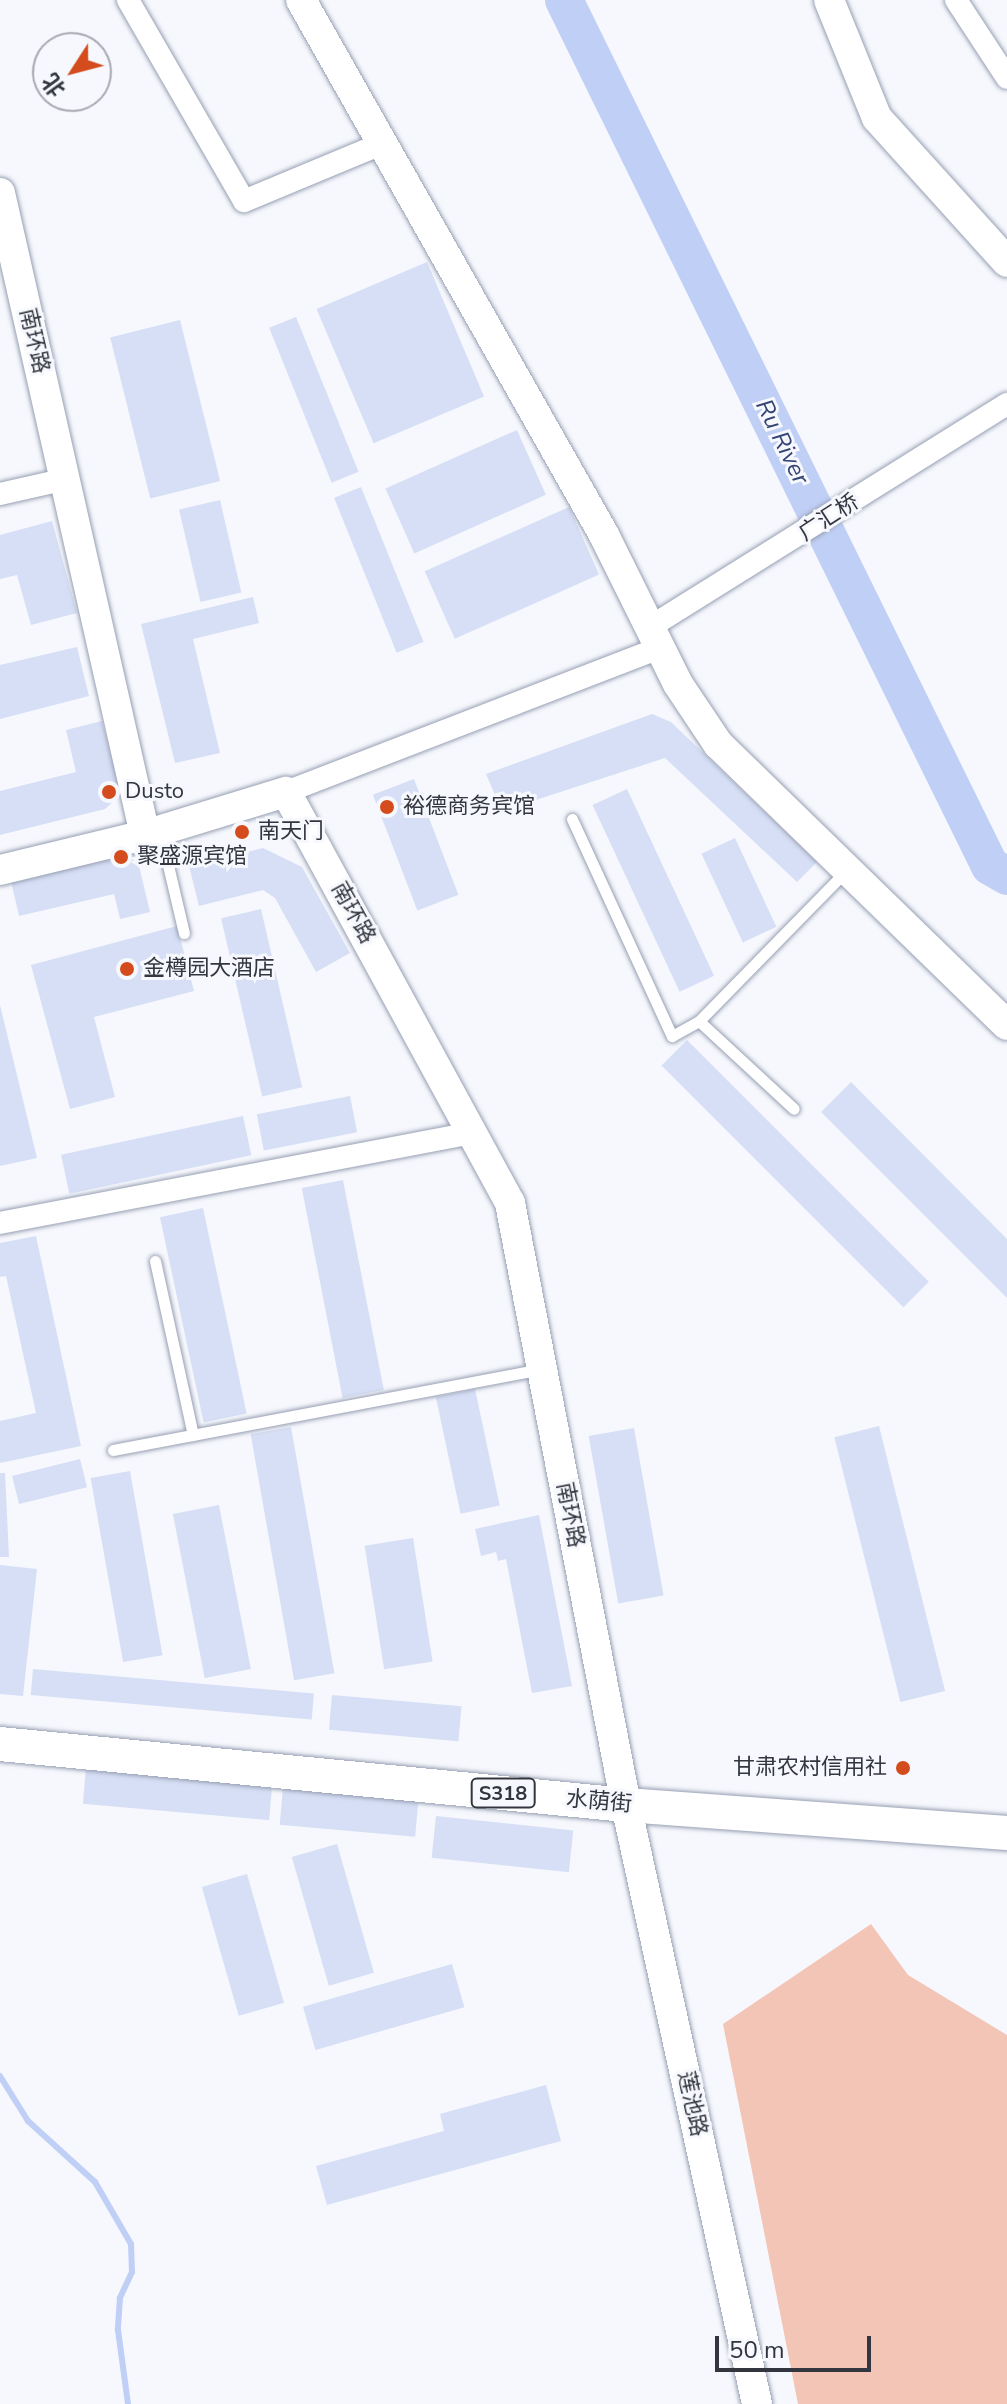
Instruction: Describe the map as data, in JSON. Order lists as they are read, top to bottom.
{
  "streets": {
    "main road": ["S318", "水荫街"],
    "street": ["南环路", "广汇桥", "莲池路"]
  },
  "crossings": [
    ["南环路", "广汇桥"],
    ["南环路", "水荫街"],
    ["南环路", "莲池路"],
    ["水荫街", "莲池路"]
  ],
  "water": ["Ru River"],
  "places": [
    "Dusto",
    "裕德商务宾馆",
    "南天门",
    "聚盛源宾馆",
    "金樽园大酒店",
    "甘肃农村信用社"
  ],
  "scale_bar": "50 m",
  "north": "bottom left"
}
